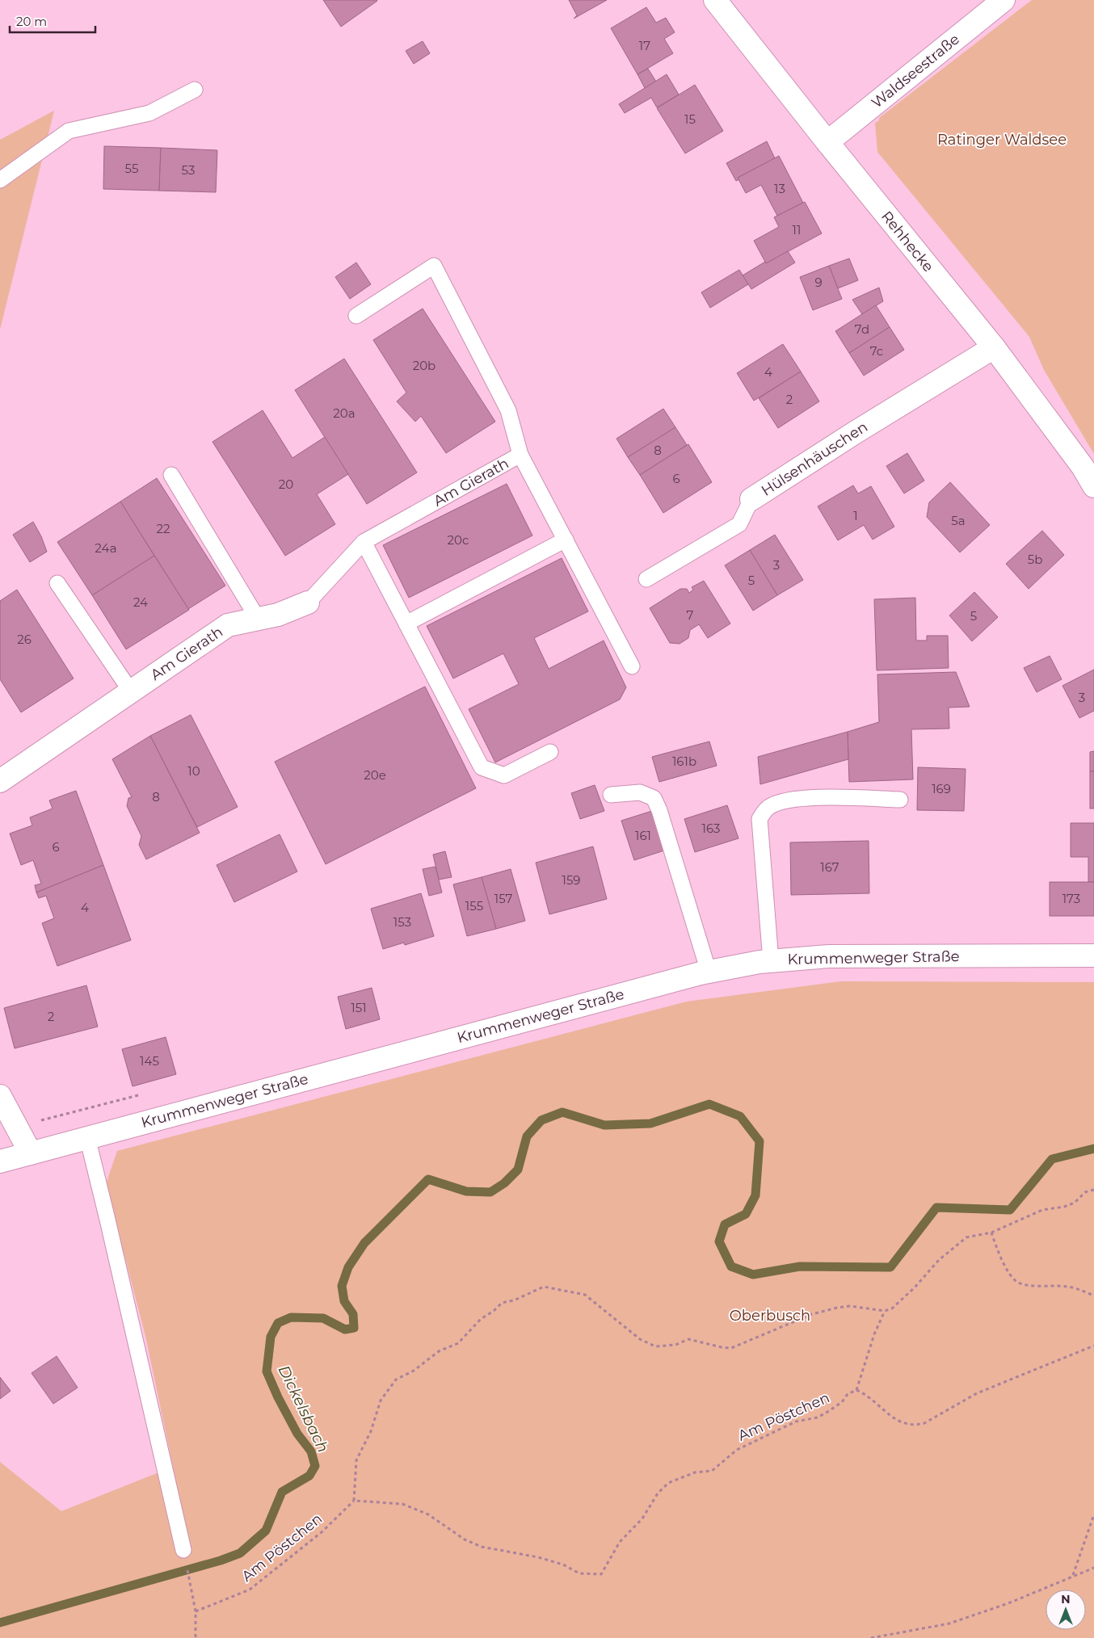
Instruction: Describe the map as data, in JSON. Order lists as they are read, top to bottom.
{
  "streets": {
    "street": [
      "Waldseestraße",
      "Rehhecke",
      "Hülsenhäuschen",
      "Am Gierath",
      "Krummenweger Straße"
    ],
    "path": ["Am Pöstchen"]
  },
  "crossings": [
    ["Waldseestraße", "Rehhecke"],
    ["Rehhecke", "Hülsenhäuschen"]
  ],
  "water": ["Dickelsbach"],
  "parks": ["Ratinger Waldsee", "Oberbusch"],
  "house_numbers": [
    "17",
    "15",
    "55",
    "53",
    "13",
    "11",
    "9",
    "7d",
    "7c",
    "20b",
    "4",
    "2",
    "20a",
    "8",
    "6",
    "20",
    "1",
    "5a",
    "22",
    "20c",
    "24a",
    "5b",
    "3",
    "5",
    "24",
    "7",
    "5",
    "26",
    "3",
    "161b",
    "10",
    "20e",
    "169",
    "8",
    "163",
    "161",
    "6",
    "167",
    "159",
    "157",
    "173",
    "155",
    "4",
    "153",
    "151",
    "2",
    "145"
  ],
  "scale_bar": "20 m",
  "north": "top"
}
